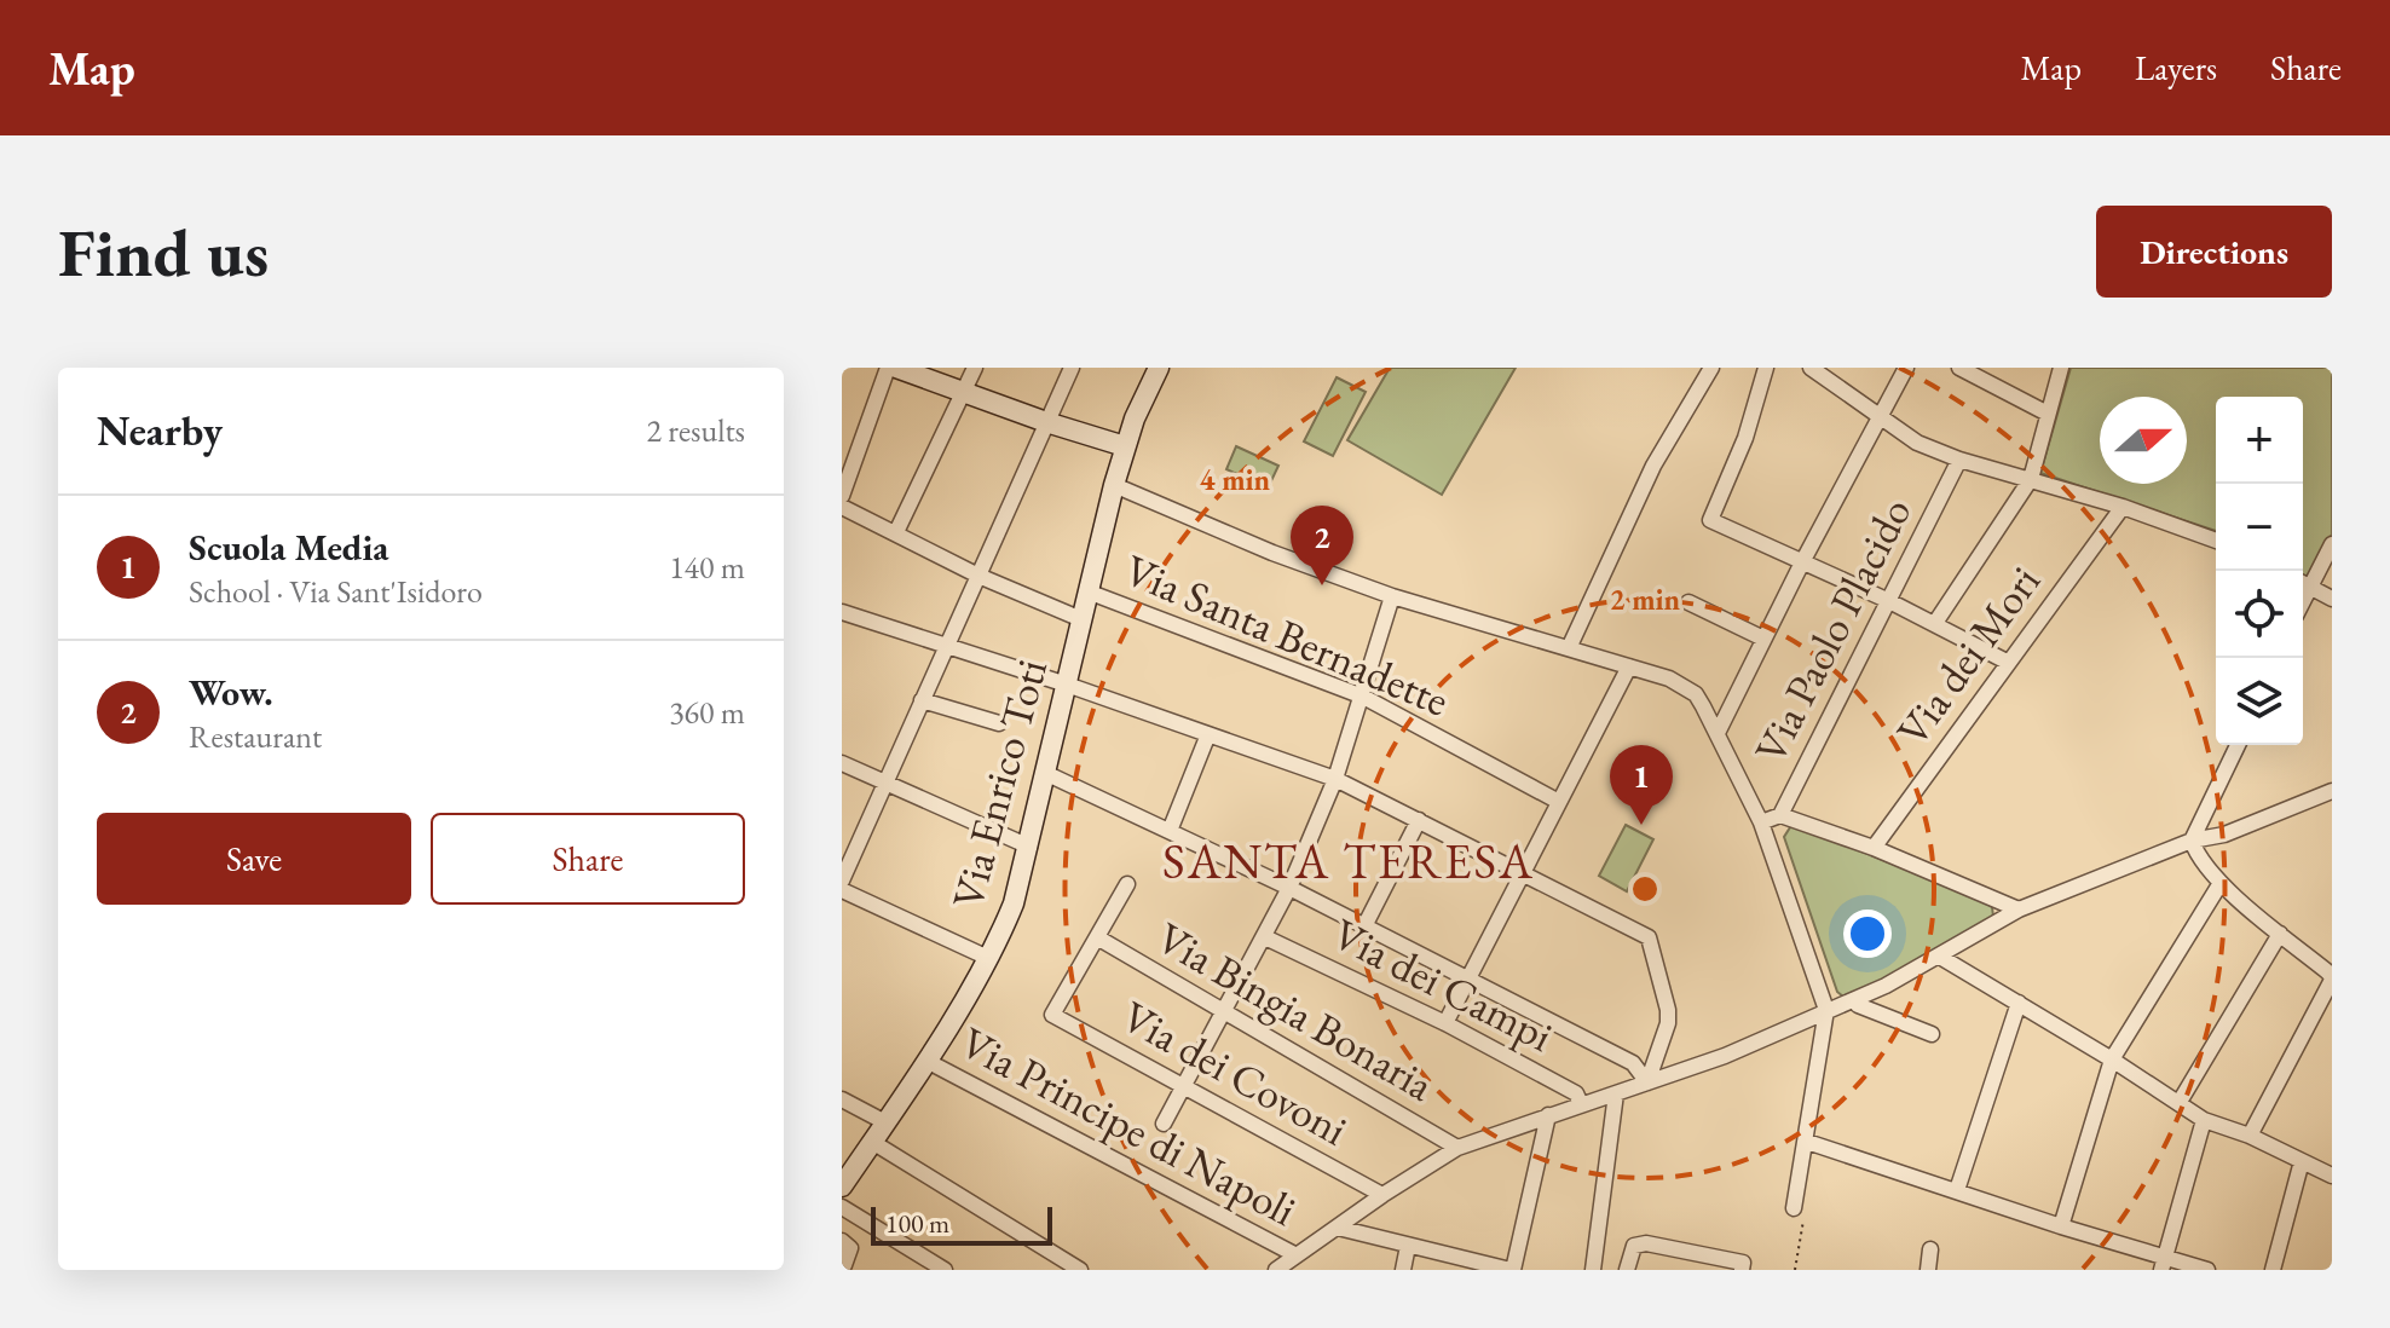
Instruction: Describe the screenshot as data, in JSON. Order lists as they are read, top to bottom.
{
  "streets": {
    "street": [
      "Via Paolo Placido",
      "Via Santa Bernadette",
      "Via dei Mori",
      "Via Enrico Toti",
      "Via dei Campi",
      "Via Bingia Bonaria",
      "Via dei Covoni",
      "Via Principe di Napoli"
    ]
  },
  "crossings": [
    ["Via Santa Bernadette", "Via Enrico Toti"],
    ["Via Enrico Toti", "Via Principe di Napoli"],
    ["Via Bingia Bonaria", "Via dei Covoni"]
  ],
  "districts": ["SANTA TERESA"],
  "scale_bar": "100 m",
  "north": "right",
  "page": {
    "header": "Map",
    "nav": ["Map", "Layers", "Share"],
    "buttons": [
      "Directions",
      ["Save", "Share"]
    ],
    "title": "Find us",
    "heading": ["Nearby", "2 results"],
    "map_buttons": ["+", "−"],
    "list": [
      {
        "mark": "1",
        "name": "Scuola Media",
        "note": "School · Via Sant'Isidoro",
        "value": "140 m"
      },
      {
        "mark": "2",
        "name": "Wow.",
        "note": "Restaurant",
        "value": "360 m"
      }
    ],
    "pins": ["2", "1"],
    "scale": "100 m"
  },
  "rings": ["4 min", "2 min"]
}
